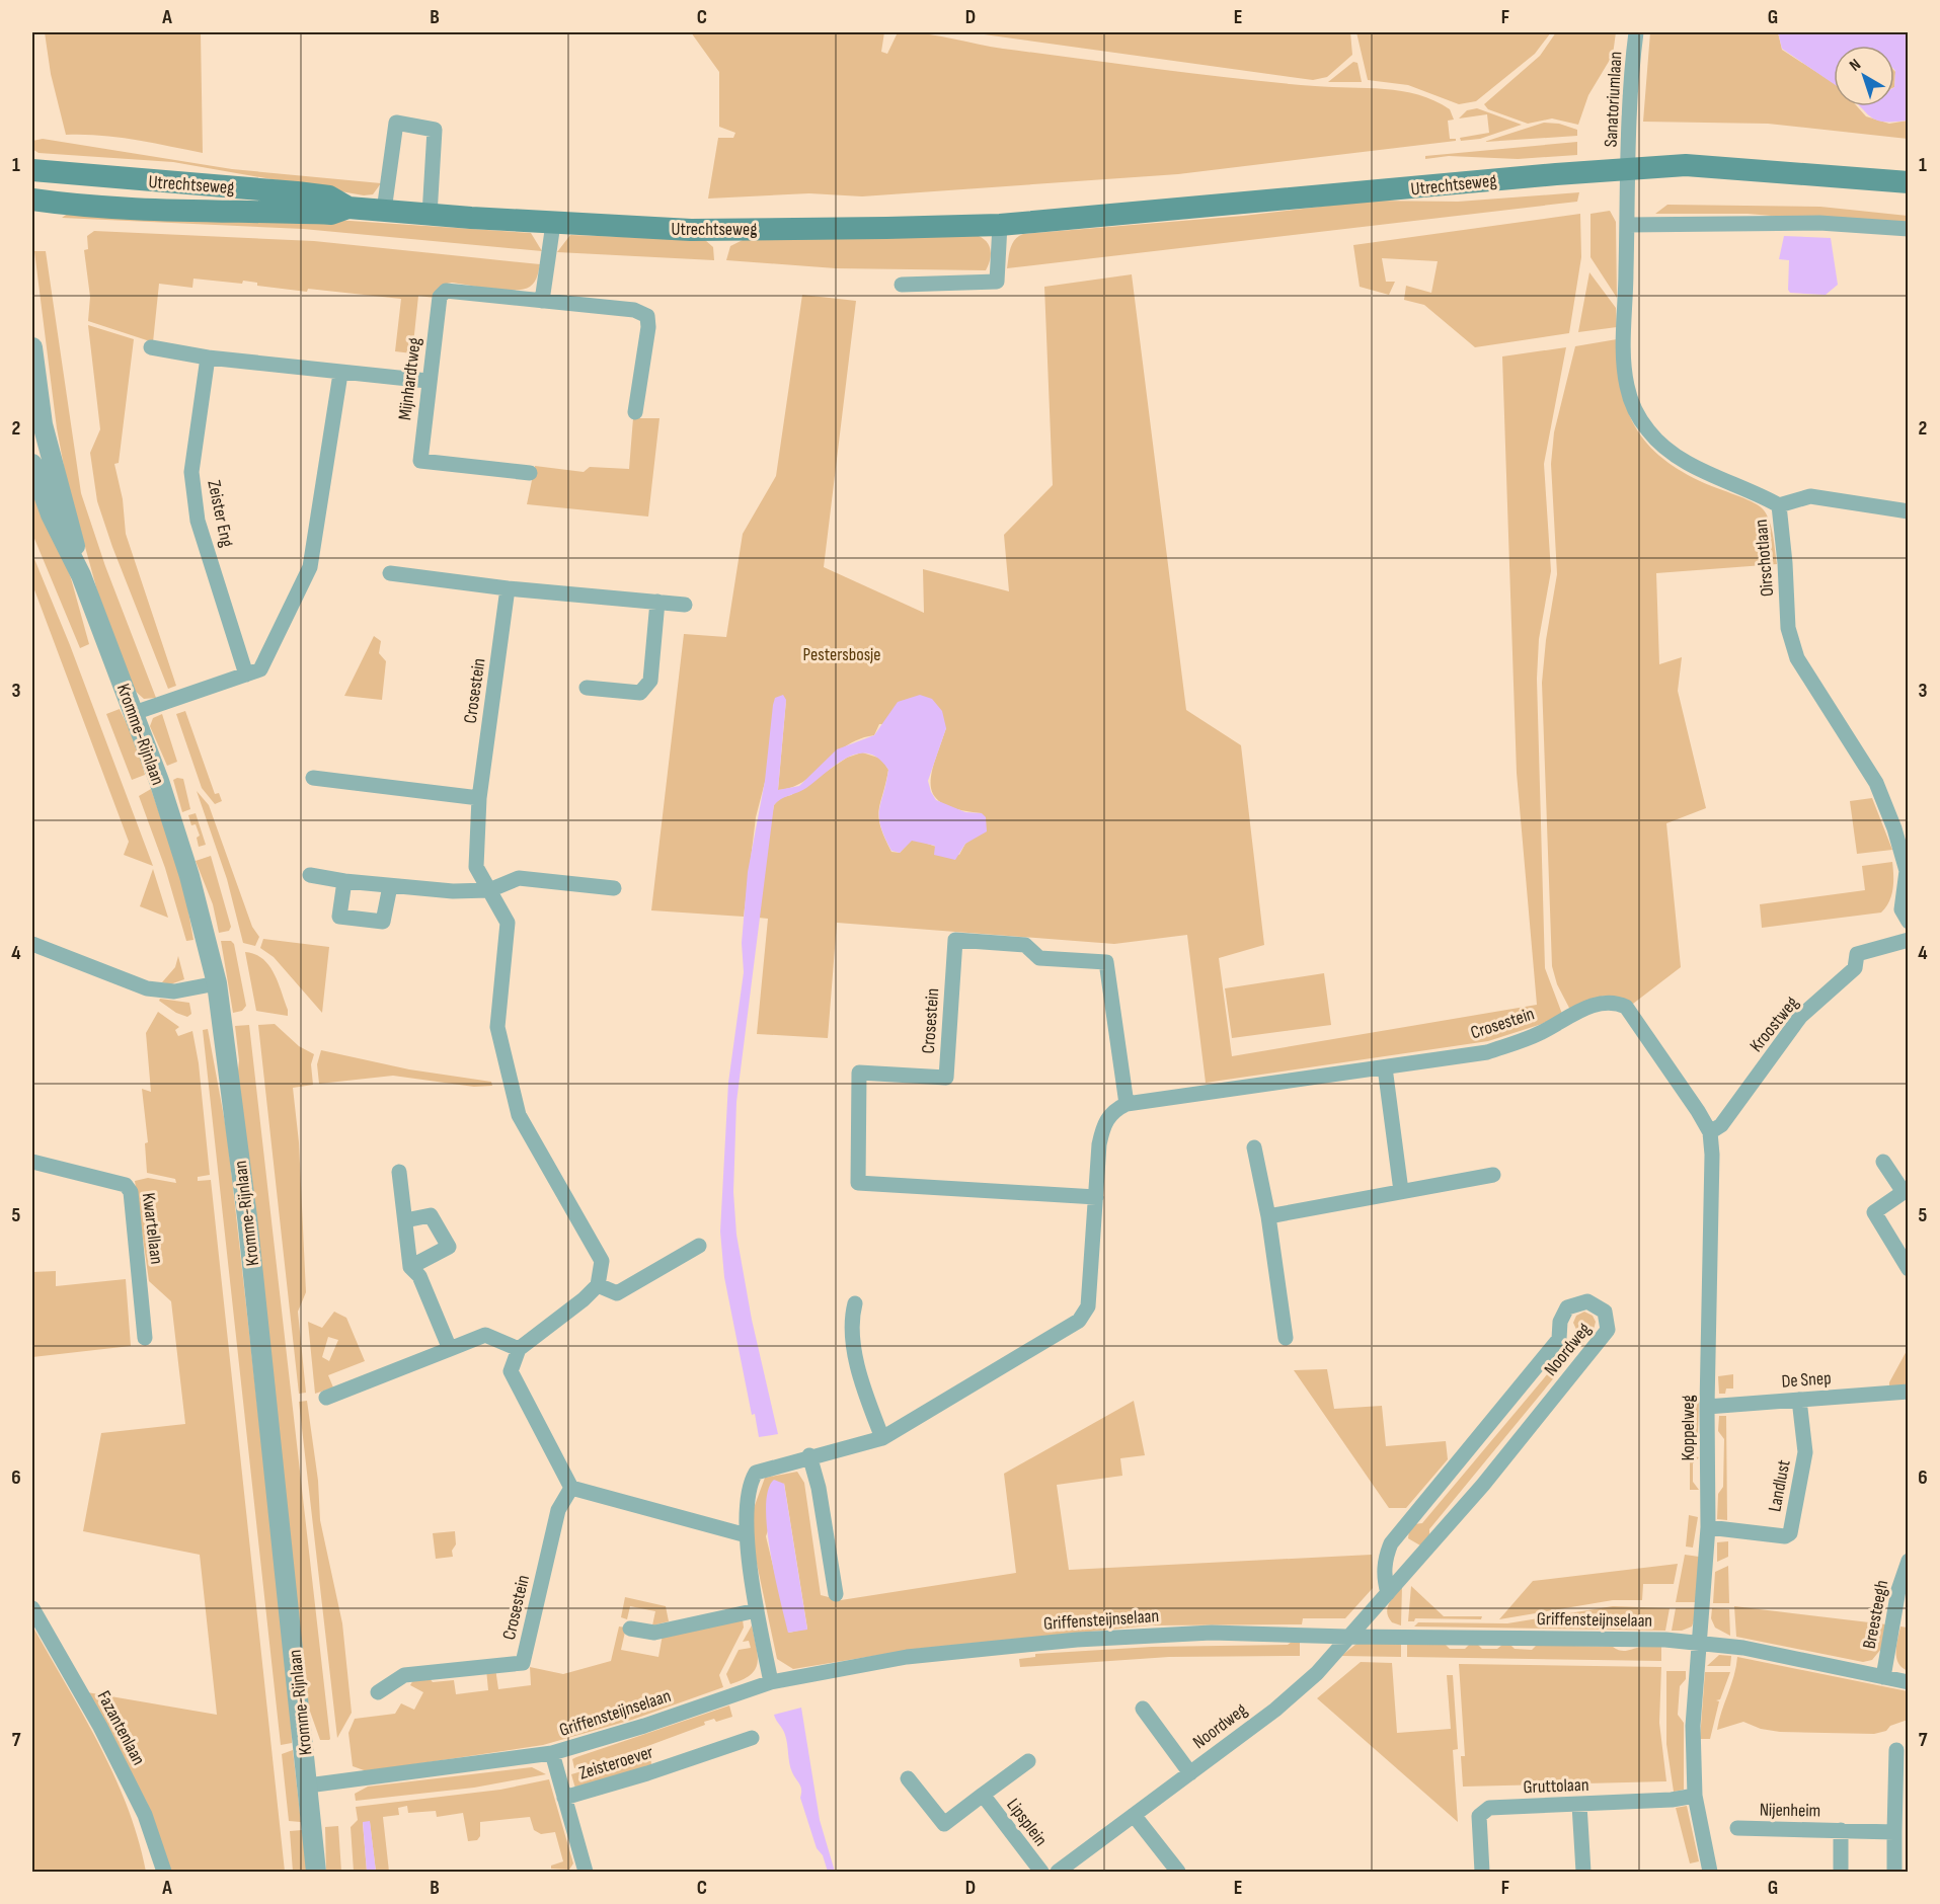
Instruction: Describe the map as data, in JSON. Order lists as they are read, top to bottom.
{
  "streets": {
    "main road": ["Utrechtseweg"],
    "street": [
      "Sanatoriumlaan",
      "Mijnhardtweg",
      "Zeister Eng",
      "Oirschotlaan",
      "Crosestein",
      "Kromme-Rijnlaan",
      "Kroostweg",
      "Kwartellaan",
      "Noordweg",
      "De Snep",
      "Koppelweg",
      "Landlust",
      "Breesteegh",
      "Griffensteijnselaan",
      "Fazantenlaan",
      "Zeisteroever",
      "Gruttolaan",
      "Nijenheim",
      "Lipsplein"
    ]
  },
  "crossings": [
    ["Sanatoriumlaan", "Utrechtseweg"],
    ["Sanatoriumlaan", "Oirschotlaan"],
    ["Utrechtseweg", "Oirschotlaan"],
    ["Crosestein", "Koppelweg"],
    ["Kromme-Rijnlaan", "Griffensteijnselaan"],
    ["Kroostweg", "Koppelweg"],
    ["Noordweg", "Griffensteijnselaan"],
    ["De Snep", "Koppelweg"],
    ["De Snep", "Landlust"],
    ["Koppelweg", "Landlust"],
    ["Koppelweg", "Griffensteijnselaan"],
    ["Koppelweg", "Gruttolaan"],
    ["Breesteegh", "Griffensteijnselaan"]
  ],
  "parks": ["Pestersbosje"],
  "north": "top left",
  "grid": {
    "columns": [
      "A",
      "B",
      "C",
      "D",
      "E",
      "F",
      "G"
    ],
    "rows": [
      "1",
      "2",
      "3",
      "4",
      "5",
      "6",
      "7"
    ]
  }
}
